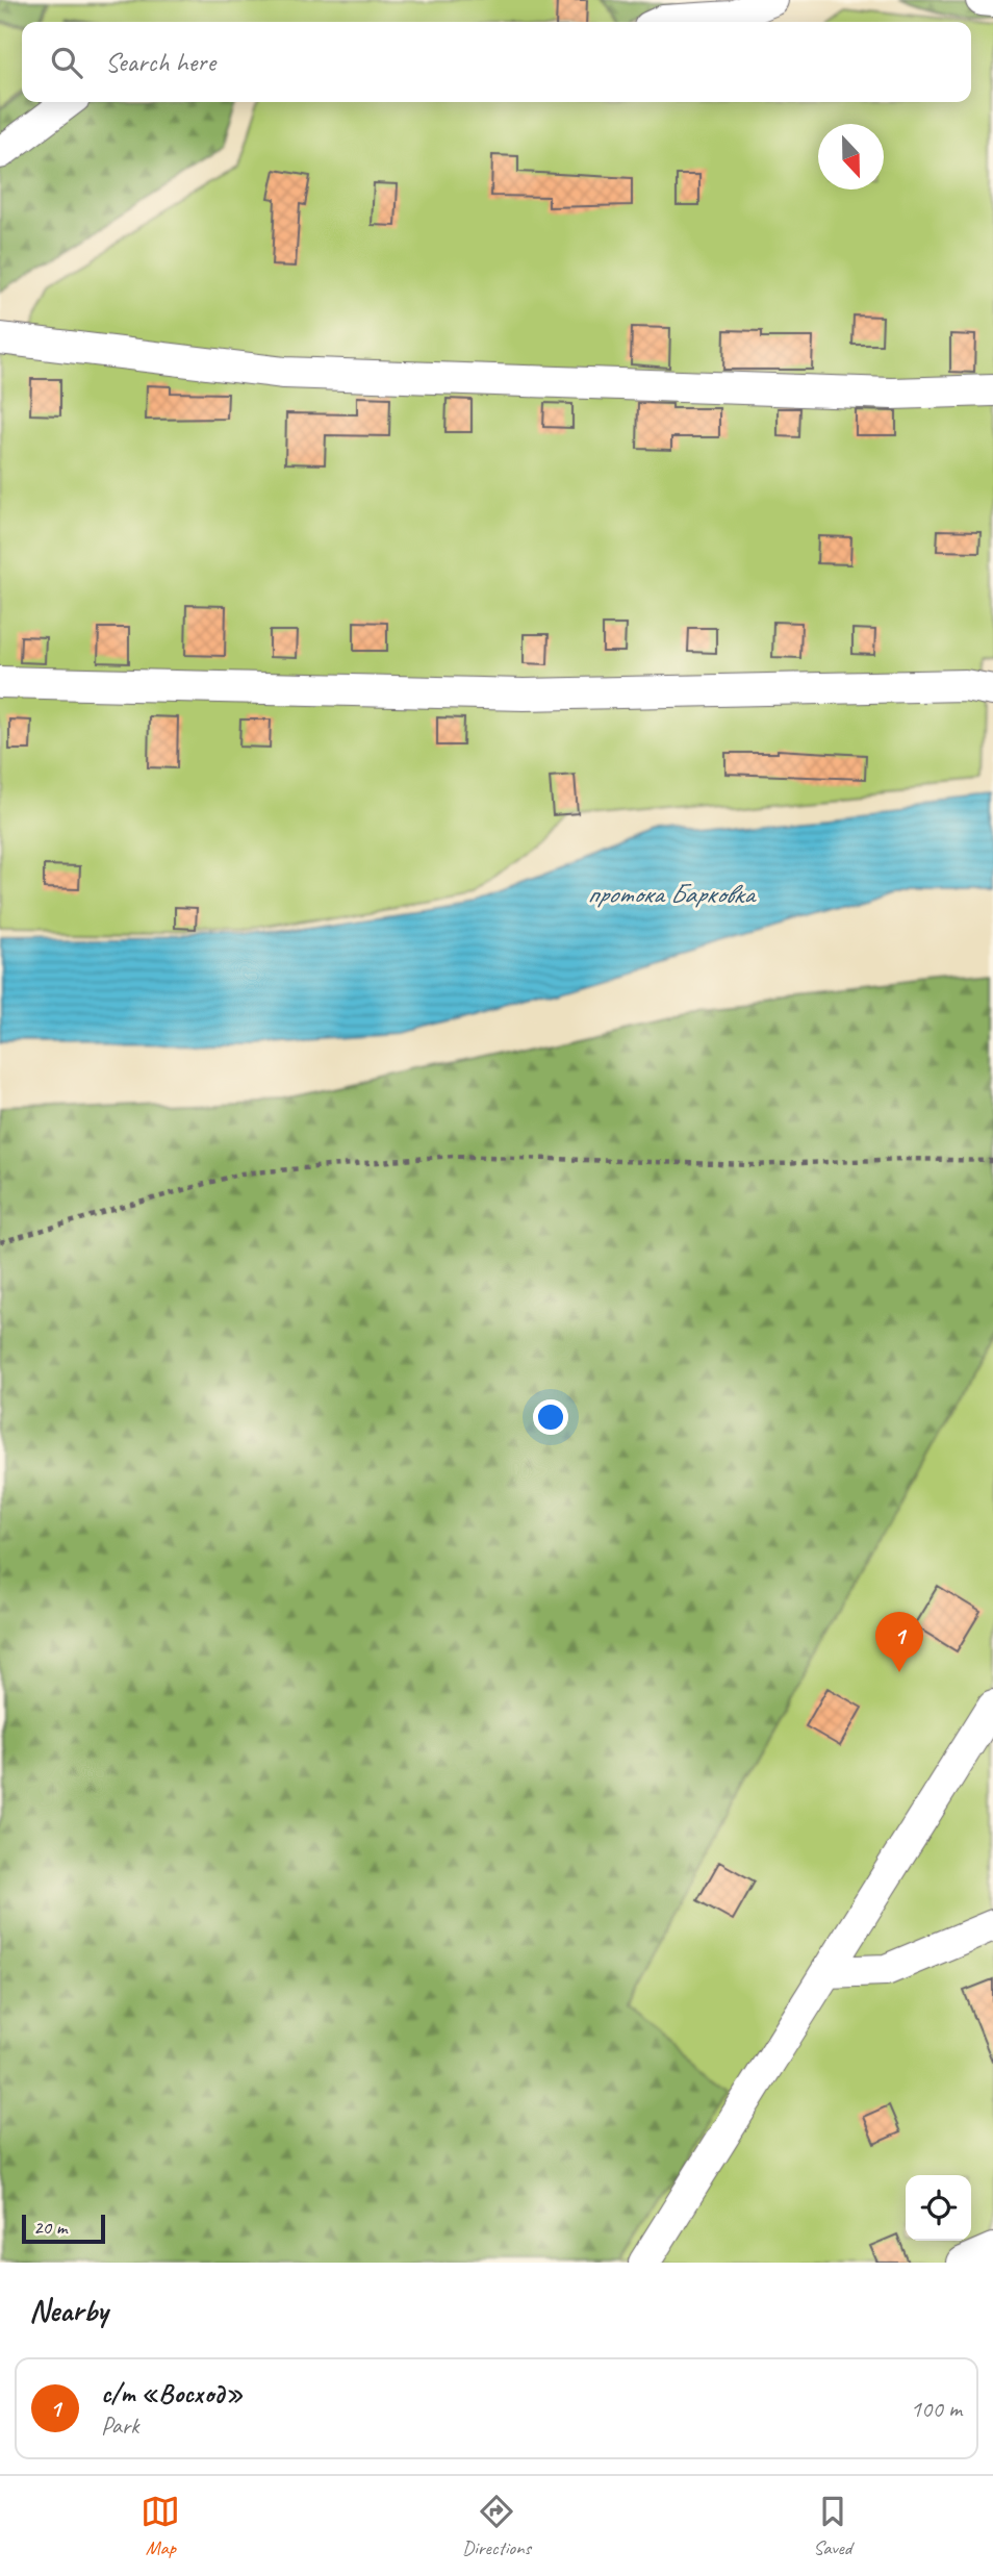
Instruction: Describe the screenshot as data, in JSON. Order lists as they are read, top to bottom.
{
  "water": ["протока Барковка"],
  "scale_bar": "20 m",
  "north": "bottom",
  "page": {
    "search": "Search here",
    "pins": "1",
    "scale": "20 m",
    "heading": "Nearby",
    "list": [
      {
        "mark": "1",
        "name": "с/т «Восход»",
        "note": "Park",
        "value": "100 m"
      }
    ],
    "nav": ["Map", "Directions", "Saved"]
  }
}
